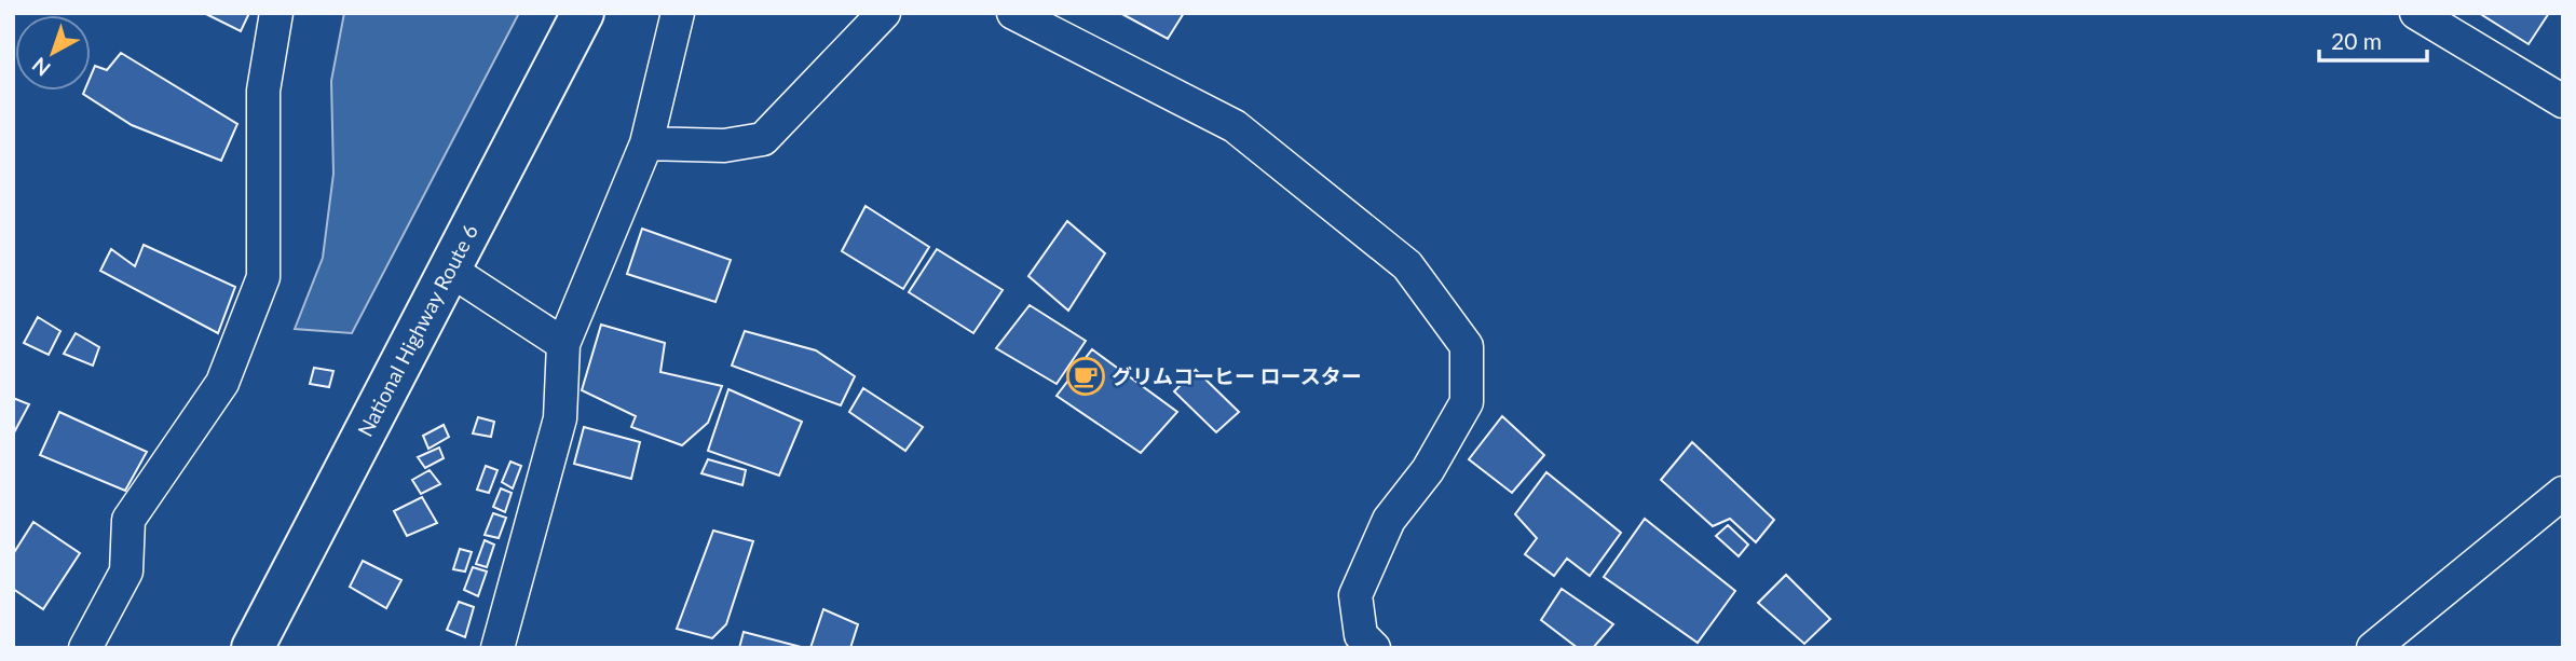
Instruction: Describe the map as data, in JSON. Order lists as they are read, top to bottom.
{
  "streets": {
    "highway": ["National Highway Route 6"]
  },
  "places": {
    "cafe": ["グリムコーヒー ロースター"]
  },
  "scale_bar": "20 m",
  "north": "bottom left"
}
